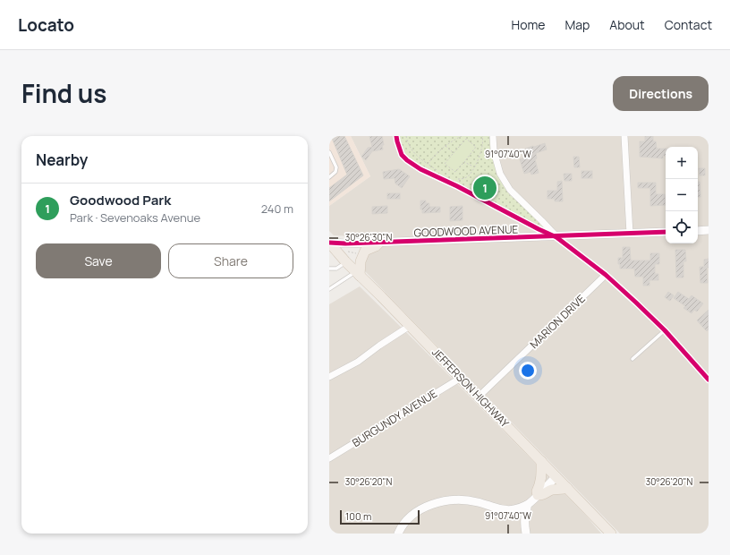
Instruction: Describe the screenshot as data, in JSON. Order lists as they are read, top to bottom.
{
  "streets": {
    "main road": ["JEFFERSON HIGHWAY"],
    "street": ["GOODWOOD AVENUE", "MARION DRIVE", "BURGUNDY AVENUE"]
  },
  "crossings": [
    ["GOODWOOD AVENUE", "JEFFERSON HIGHWAY"],
    ["MARION DRIVE", "JEFFERSON HIGHWAY"],
    ["JEFFERSON HIGHWAY", "BURGUNDY AVENUE"]
  ],
  "scale_bar": "100 m",
  "page": {
    "header": "Locato",
    "nav": [
      "Home",
      "Map",
      "About",
      "Contact"
    ],
    "title": "Find us",
    "buttons": [
      "Directions",
      ["Save", "Share"]
    ],
    "heading": "Nearby",
    "map_buttons": ["+", "−"],
    "pins": "1",
    "list": [
      {
        "mark": "1",
        "name": "Goodwood Park",
        "note": "Park · Sevenoaks Avenue",
        "value": "240 m"
      }
    ],
    "scale": "100 m"
  },
  "coordinates": ["91°07'40\"W", "30°26'30\"N", "30°26'20\"N"]
}
